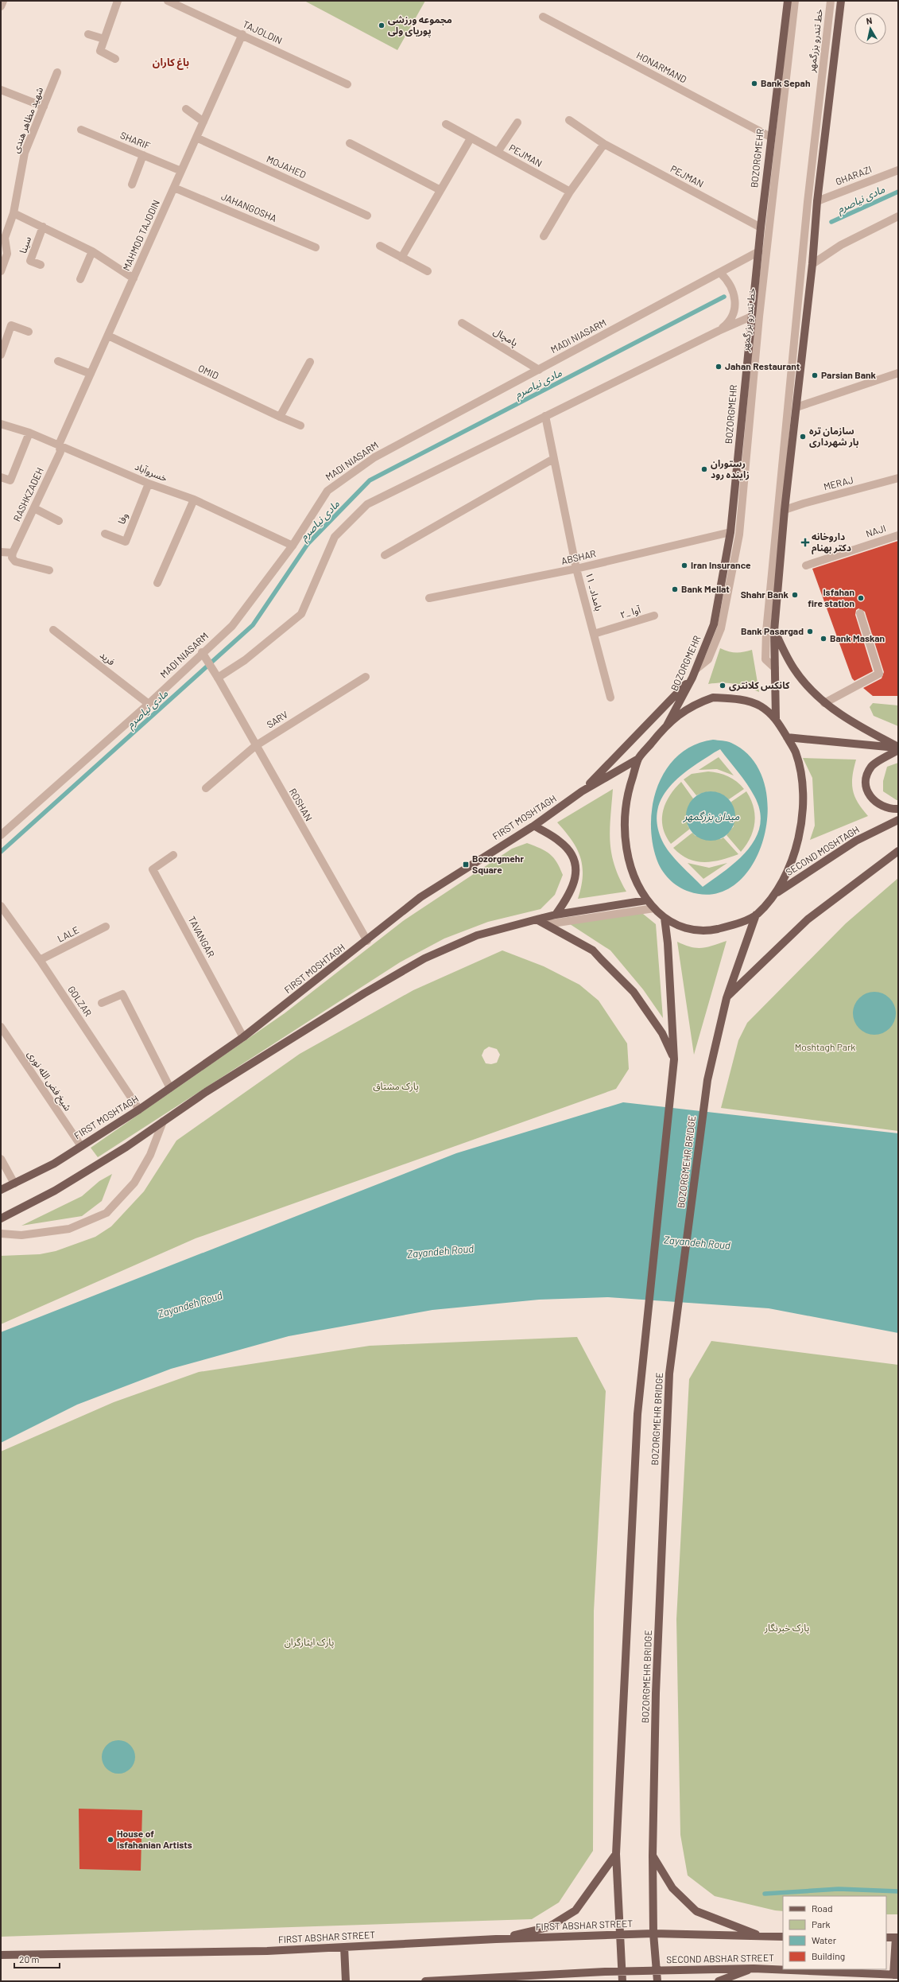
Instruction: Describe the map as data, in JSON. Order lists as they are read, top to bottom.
{
  "streets": {
    "main road": [
      "BOZORGMEHR",
      "FIRST MOSHTAGH",
      "SECOND MOSHTAGH",
      "BOZORGMEHR BRIDGE",
      "FIRST ABSHAR STREET",
      "SECOND ABSHAR STREET"
    ],
    "street": [
      "TAJOLDIN",
      "خط تندرو بزرگمهر",
      "HONARMAND",
      "شهید مظاهر هندی",
      "SHARIF",
      "PEJMAN",
      "MOJAHED",
      "GHARAZI",
      "JAHANGOSHA",
      "MAHMOD TAJODIN",
      "سینا",
      "MADI NIASARM",
      "پامچال",
      "OMID",
      "خسروآباد",
      "MERAJ",
      "RASHKZADEH",
      "وفا",
      "NAJI",
      "ABSHAR",
      "۱۱ _بامداد",
      "۲_ آوا",
      "فرید",
      "SARV",
      "ROSHAN",
      "LALE",
      "TAVANGAR",
      "GOLZAR",
      "شیخ فض الله نوری"
    ]
  },
  "crossings": [
    ["TAJOLDIN", "MAHMOD TAJODIN"],
    ["خط تندرو بزرگمهر", "BOZORGMEHR"],
    ["HONARMAND", "BOZORGMEHR"],
    ["SHARIF", "MAHMOD TAJODIN"],
    ["PEJMAN", "BOZORGMEHR"],
    ["BOZORGMEHR", "MADI NIASARM"],
    ["BOZORGMEHR", "ABSHAR"],
    ["MOJAHED", "MAHMOD TAJODIN"],
    ["JAHANGOSHA", "MAHMOD TAJODIN"],
    ["MAHMOD TAJODIN", "OMID"],
    ["MAHMOD TAJODIN", "خسروآباد"],
    ["MAHMOD TAJODIN", "RASHKZADEH"],
    ["MADI NIASARM", "پامچال"],
    ["MADI NIASARM", "خسروآباد"],
    ["MADI NIASARM", "فرید"],
    ["MADI NIASARM", "ROSHAN"],
    ["خسروآباد", "RASHKZADEH"],
    ["خسروآباد", "وفا"],
    ["ABSHAR", "۱۱ _بامداد"],
    ["۱۱ _بامداد", "۲_ آوا"],
    ["SARV", "ROSHAN"],
    ["ROSHAN", "FIRST MOSHTAGH"],
    ["FIRST MOSHTAGH", "TAVANGAR"],
    ["FIRST MOSHTAGH", "GOLZAR"],
    ["FIRST MOSHTAGH", "شیخ فض الله نوری"],
    ["LALE", "GOLZAR"],
    ["BOZORGMEHR BRIDGE", "FIRST ABSHAR STREET"],
    ["BOZORGMEHR BRIDGE", "SECOND ABSHAR STREET"]
  ],
  "districts": ["باغ کاران"],
  "water": ["مادی نیاصرم", "میدان بزرگمهر", "Zayandeh Roud"],
  "parks": [
    "Moshtagh Park",
    "پارک مشتاق",
    "پارک خبرنگار",
    "پارک ایثارگران"
  ],
  "places": {
    "other": [
      "مجموعه ورزشی پوریای ولی",
      "Bank Sepah",
      "Jahan Restaurant",
      "Parsian Bank",
      "سازمان تره بار شهرداری",
      "رستوران زاینده رود",
      "Iran Insurance",
      "Bank Mellat",
      "Shahr Bank",
      "Isfahan fire station",
      "Bank Pasargad",
      "Bank Maskan",
      "کانکس کلانتری",
      "House of Isfahanian Artists"
    ],
    "health": ["داروخانه دکتر بهنام"],
    "transit": ["Bozorgmehr Square"]
  },
  "legend": [
    "Road",
    "Park",
    "Water",
    "Building"
  ],
  "scale_bar": "20 m",
  "north": "top"
}
